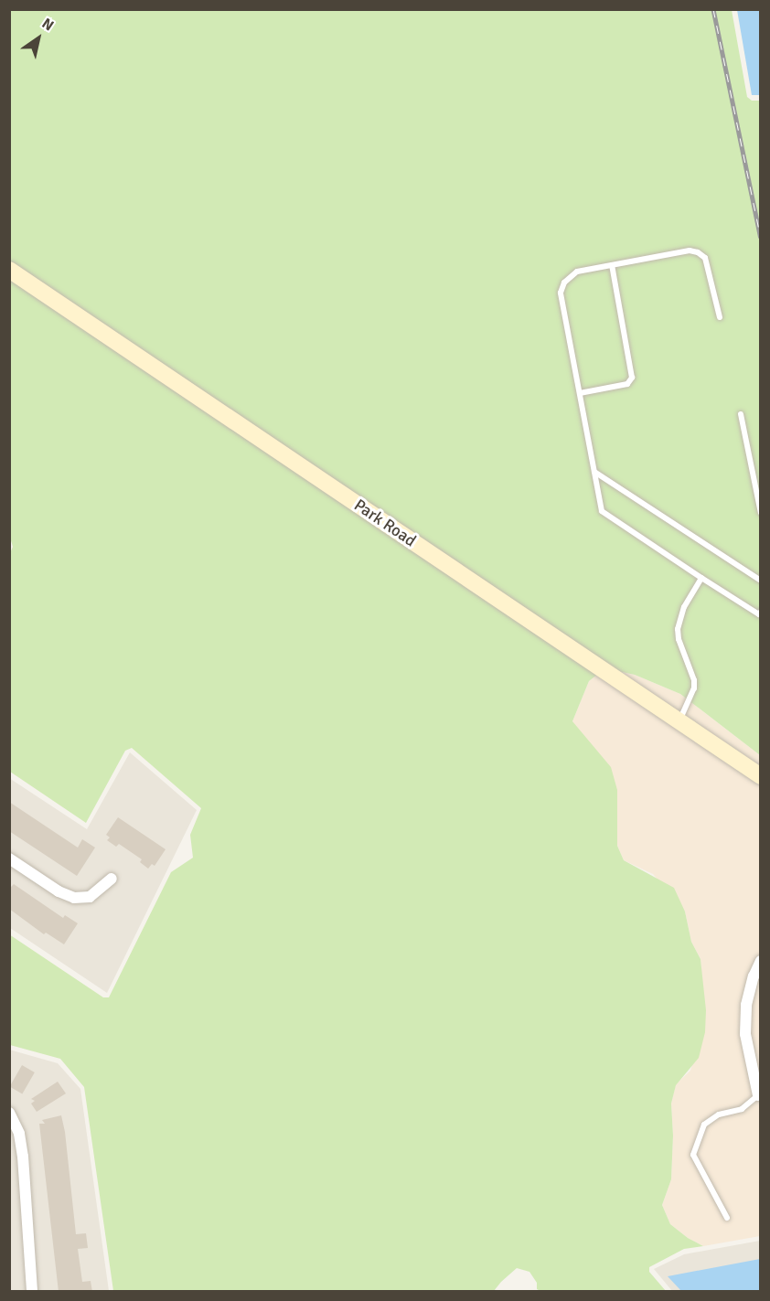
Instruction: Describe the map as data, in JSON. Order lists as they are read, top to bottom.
{
  "streets": {
    "street": ["Park Road"]
  },
  "north": "top right"
}
